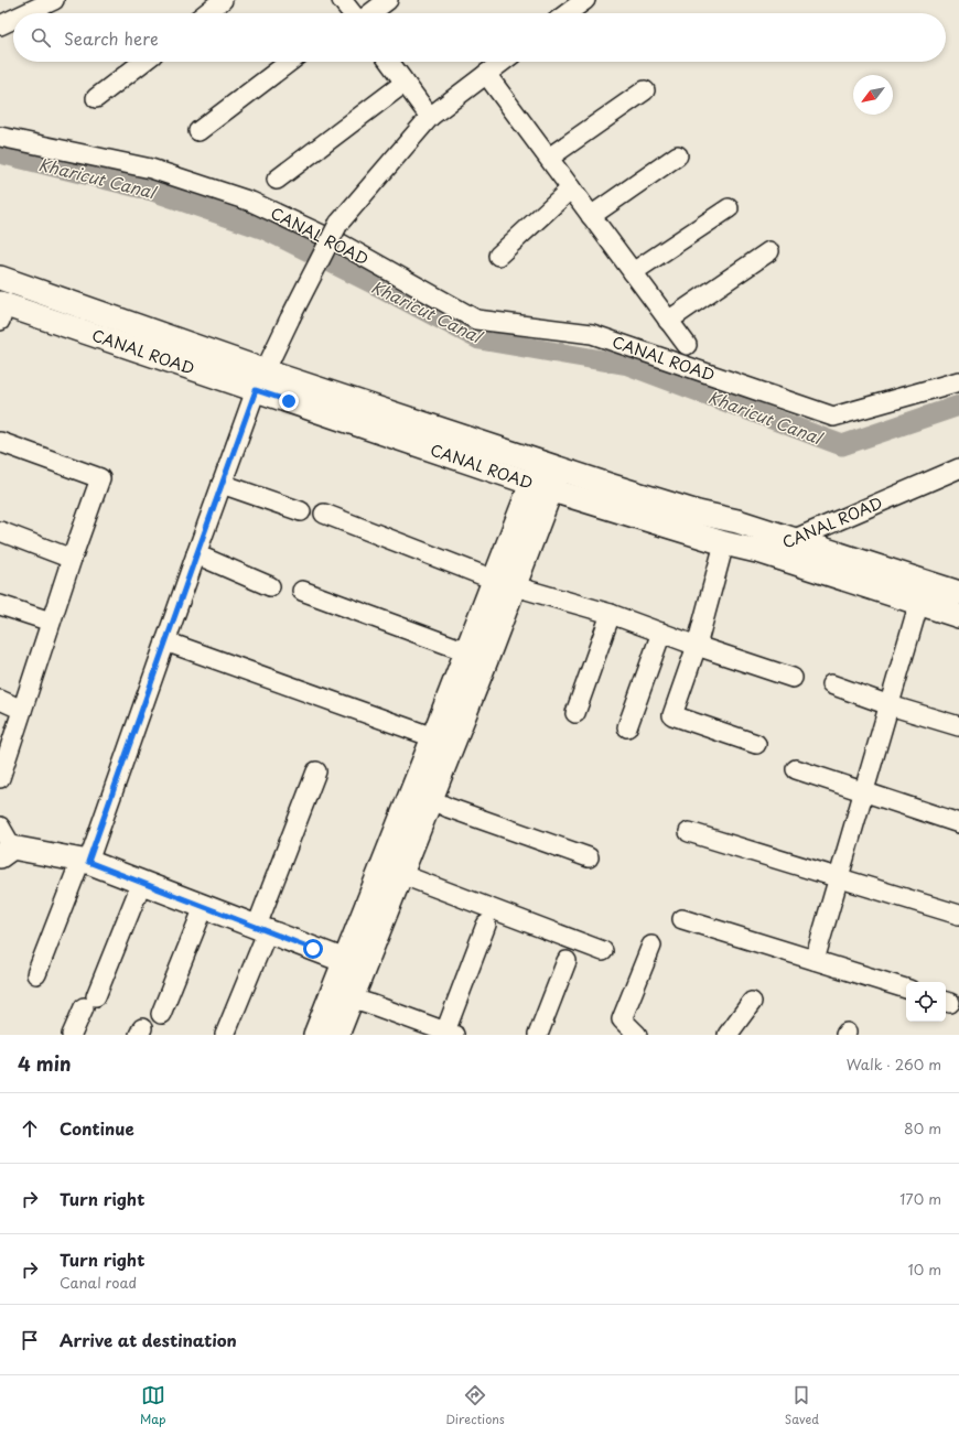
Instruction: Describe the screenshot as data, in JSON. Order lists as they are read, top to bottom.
{
  "streets": {
    "street": ["CANAL ROAD"]
  },
  "water": ["Kharicut Canal"],
  "north": "bottom left",
  "page": {
    "search": "Search here",
    "heading": ["4 min", "Walk · 260 m"],
    "list": [
      ["Continue", "80 m"],
      ["Turn right", "170 m"],
      ["Turn right", "Canal road", "10 m"],
      "Arrive at destination"
    ],
    "nav": ["Map", "Directions", "Saved"]
  }
}
